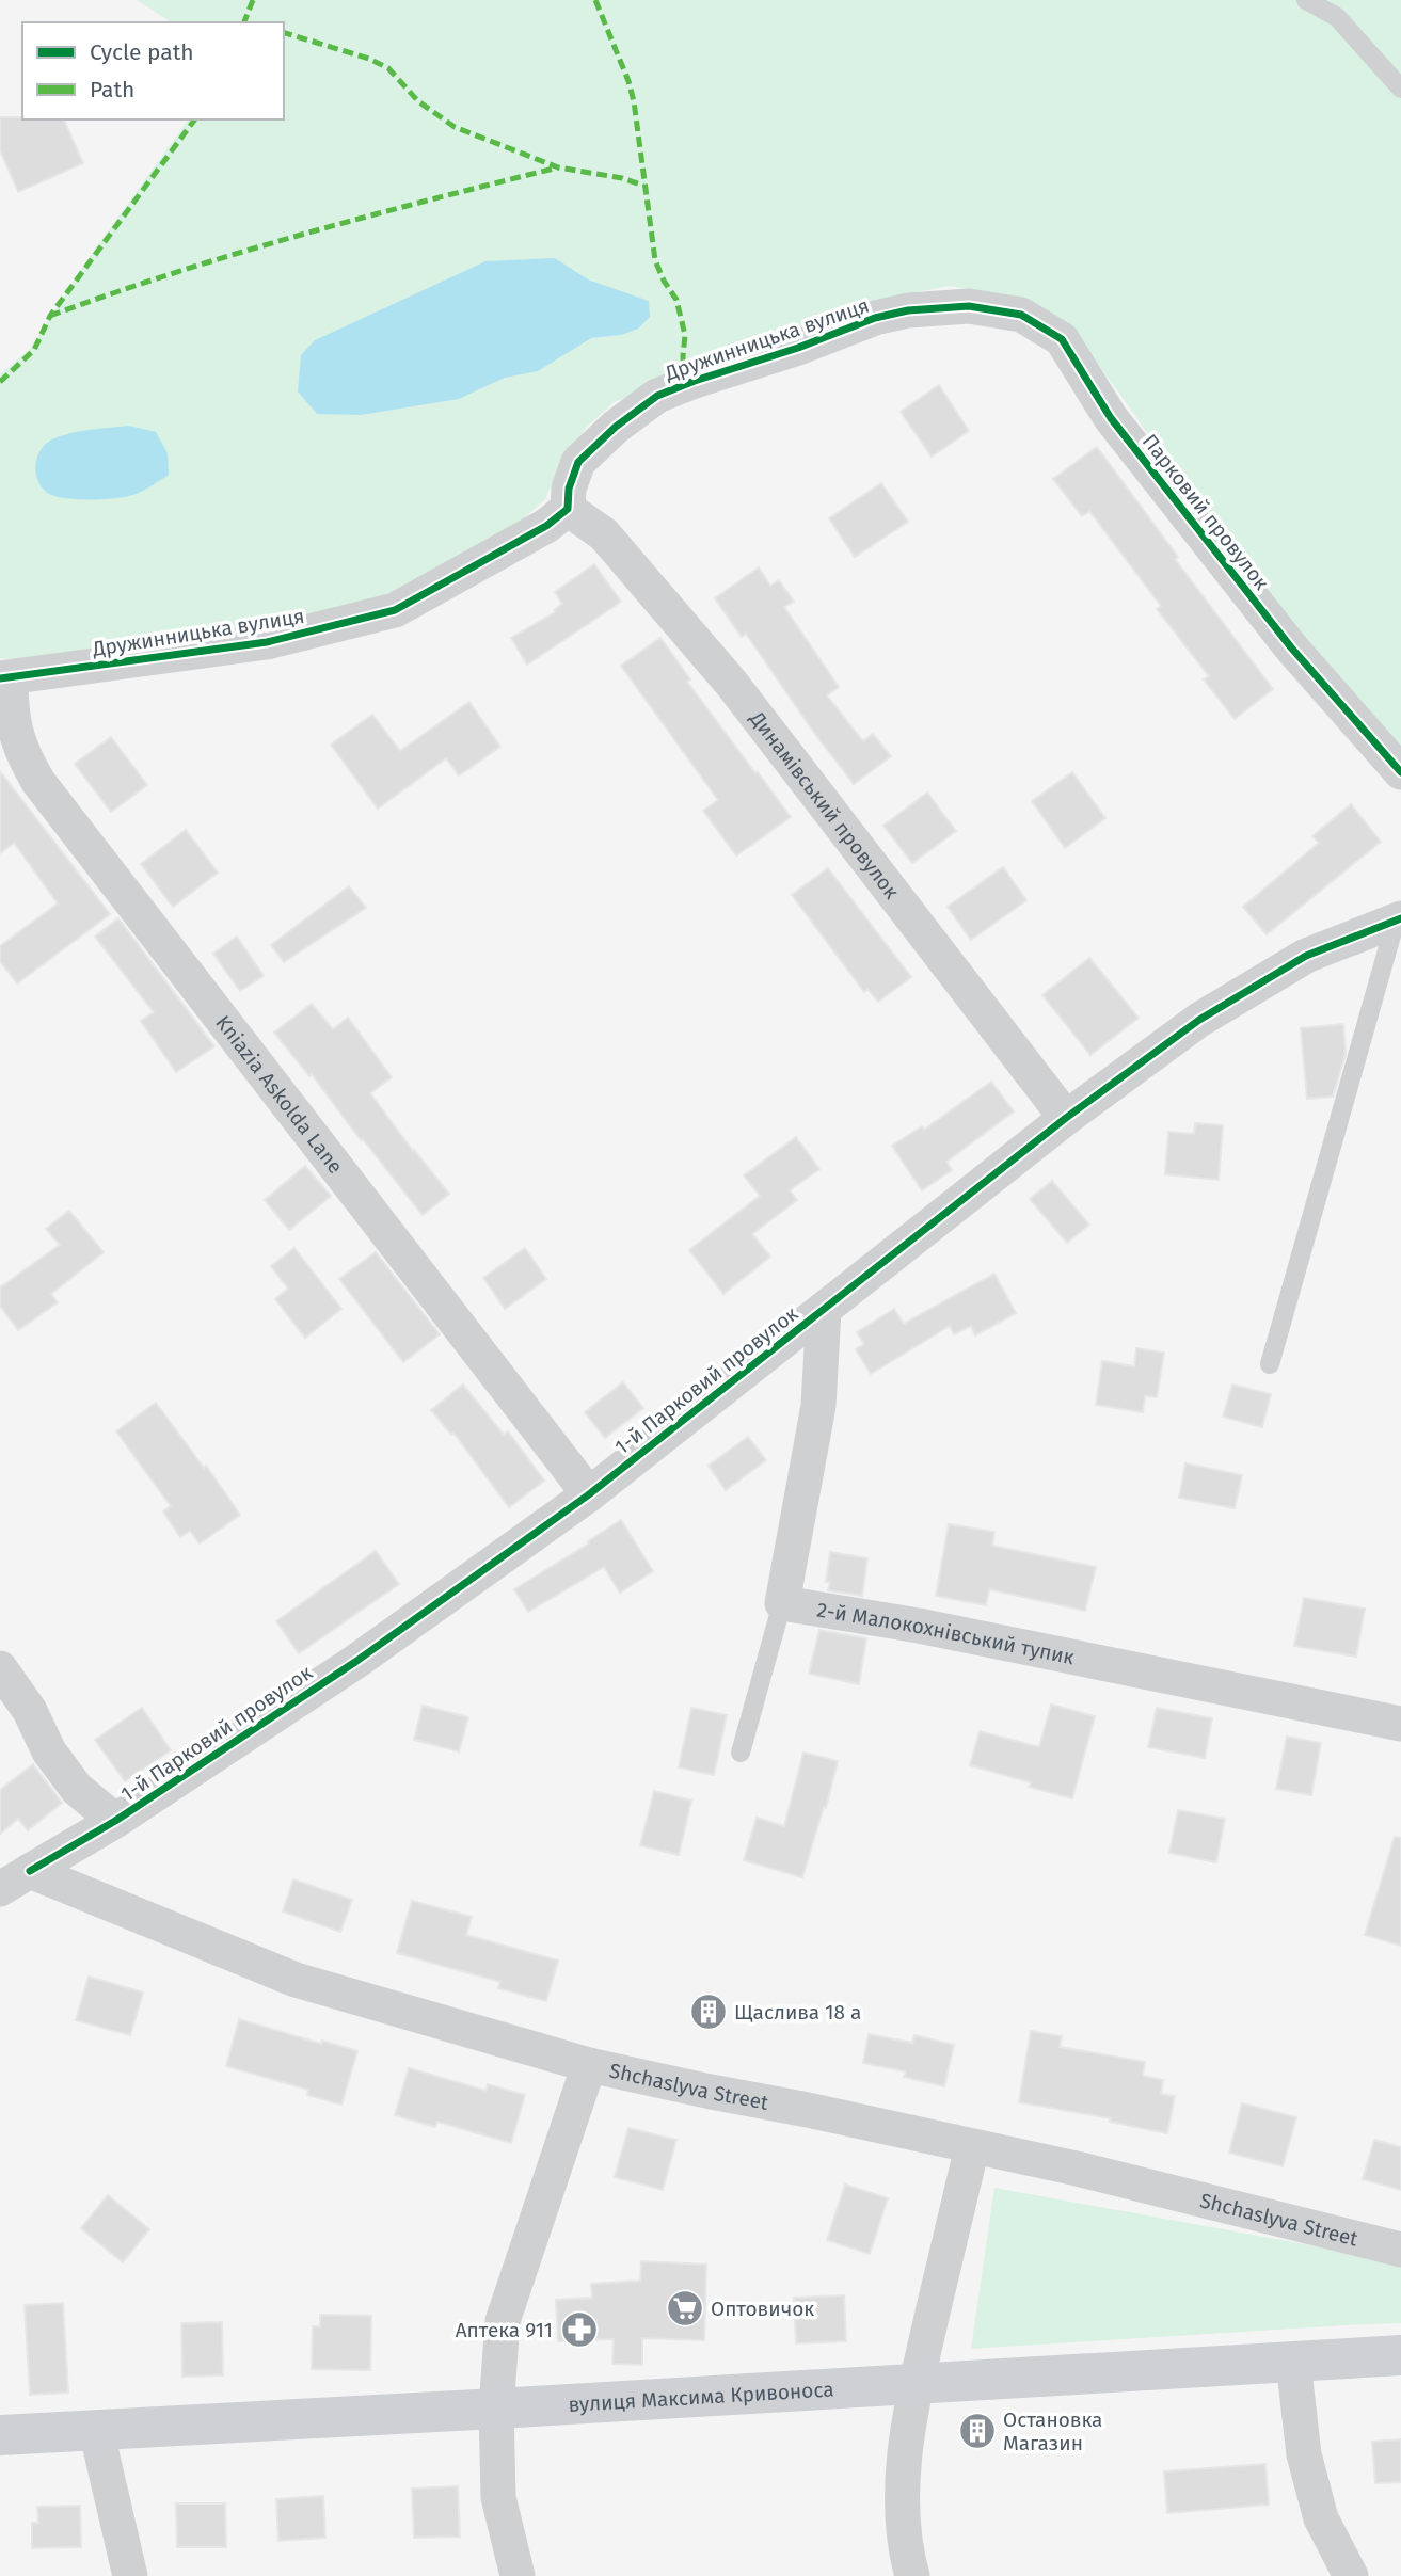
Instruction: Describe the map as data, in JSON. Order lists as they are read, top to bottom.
{
  "streets": {
    "street": [
      "Дружинницька вулиця",
      "Парковий провулок",
      "Динамівський провулок",
      "Kniazia Askolda Lane",
      "1-й Парковий провулок",
      "2-й Малокохнівський тупик",
      "Shchaslyva Street",
      "вулиця Максима Кривоноса"
    ]
  },
  "crossings": [
    ["Дружинницька вулиця", "Парковий провулок"],
    ["Дружинницька вулиця", "Динамівський провулок"],
    ["Дружинницька вулиця", "Kniazia Askolda Lane"],
    ["Динамівський провулок", "1-й Парковий провулок"],
    ["Kniazia Askolda Lane", "1-й Парковий провулок"],
    ["1-й Парковий провулок", "Shchaslyva Street"]
  ],
  "places": {
    "building": ["Щаслива 18 а", "Остановка Магазин"],
    "supermarket": ["Оптовичок"],
    "pharmacy": ["Аптека 911"]
  },
  "legend": ["Cycle path", "Path"]
}
